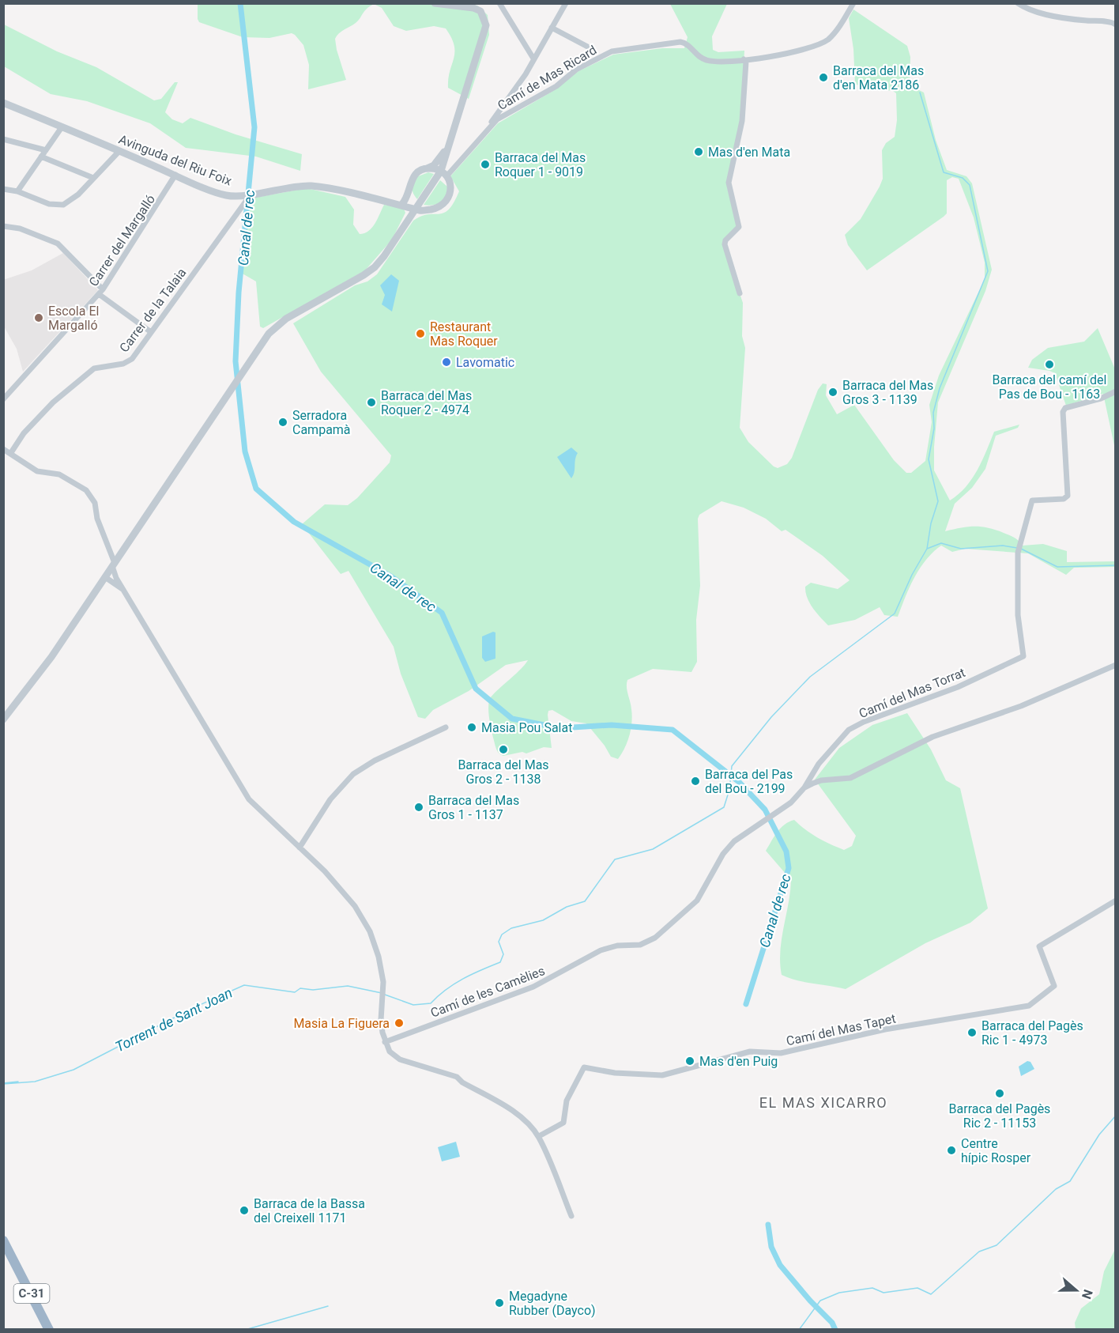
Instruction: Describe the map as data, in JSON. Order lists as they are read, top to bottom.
{
  "streets": {
    "highway": ["C-31"],
    "street": [
      "Camí de Mas Ricard",
      "Avinguda del Riu Foix",
      "Carrer del Margalló",
      "Carrer de la Talaia",
      "Camí del Mas Torrat",
      "Camí de les Camèlies",
      "Camí del Mas Tapet"
    ]
  },
  "crossings": [
    ["Camí de Mas Ricard", "Avinguda del Riu Foix"],
    ["Avinguda del Riu Foix", "Carrer del Margalló"],
    ["Avinguda del Riu Foix", "Carrer de la Talaia"],
    ["Camí del Mas Torrat", "Camí de les Camèlies"]
  ],
  "districts": ["EL MAS XICARRO"],
  "water": ["Canal de rec", "Torrent de Sant Joan"],
  "places": [
    "Barraca del Mas d'en Mata 2186",
    "Mas d'en Mata",
    "Barraca del Mas Roquer 1 - 9019",
    "Escola El Margalló",
    "Restaurant Mas Roquer",
    "Lavomatic",
    "Barraca del camí del Pas de Bou - 1163",
    "Barraca del Mas Gros 3 - 1139",
    "Barraca del Mas Roquer 2 - 4974",
    "Serradora Campamà",
    "Masia Pou Salat",
    "Barraca del Mas Gros 2 - 1138",
    "Barraca del Pas del Bou - 2199",
    "Barraca del Mas Gros 1 - 1137",
    "Masia La Figuera",
    "Barraca del Pagès Ric 1 - 4973",
    "Mas d'en Puig",
    "Barraca del Pagès Ric 2 - 11153",
    "Centre hípic Rosper",
    "Barraca de la Bassa del Creixell 1171",
    "Megadyne Rubber (Dayco)"
  ],
  "north": "right"
}
